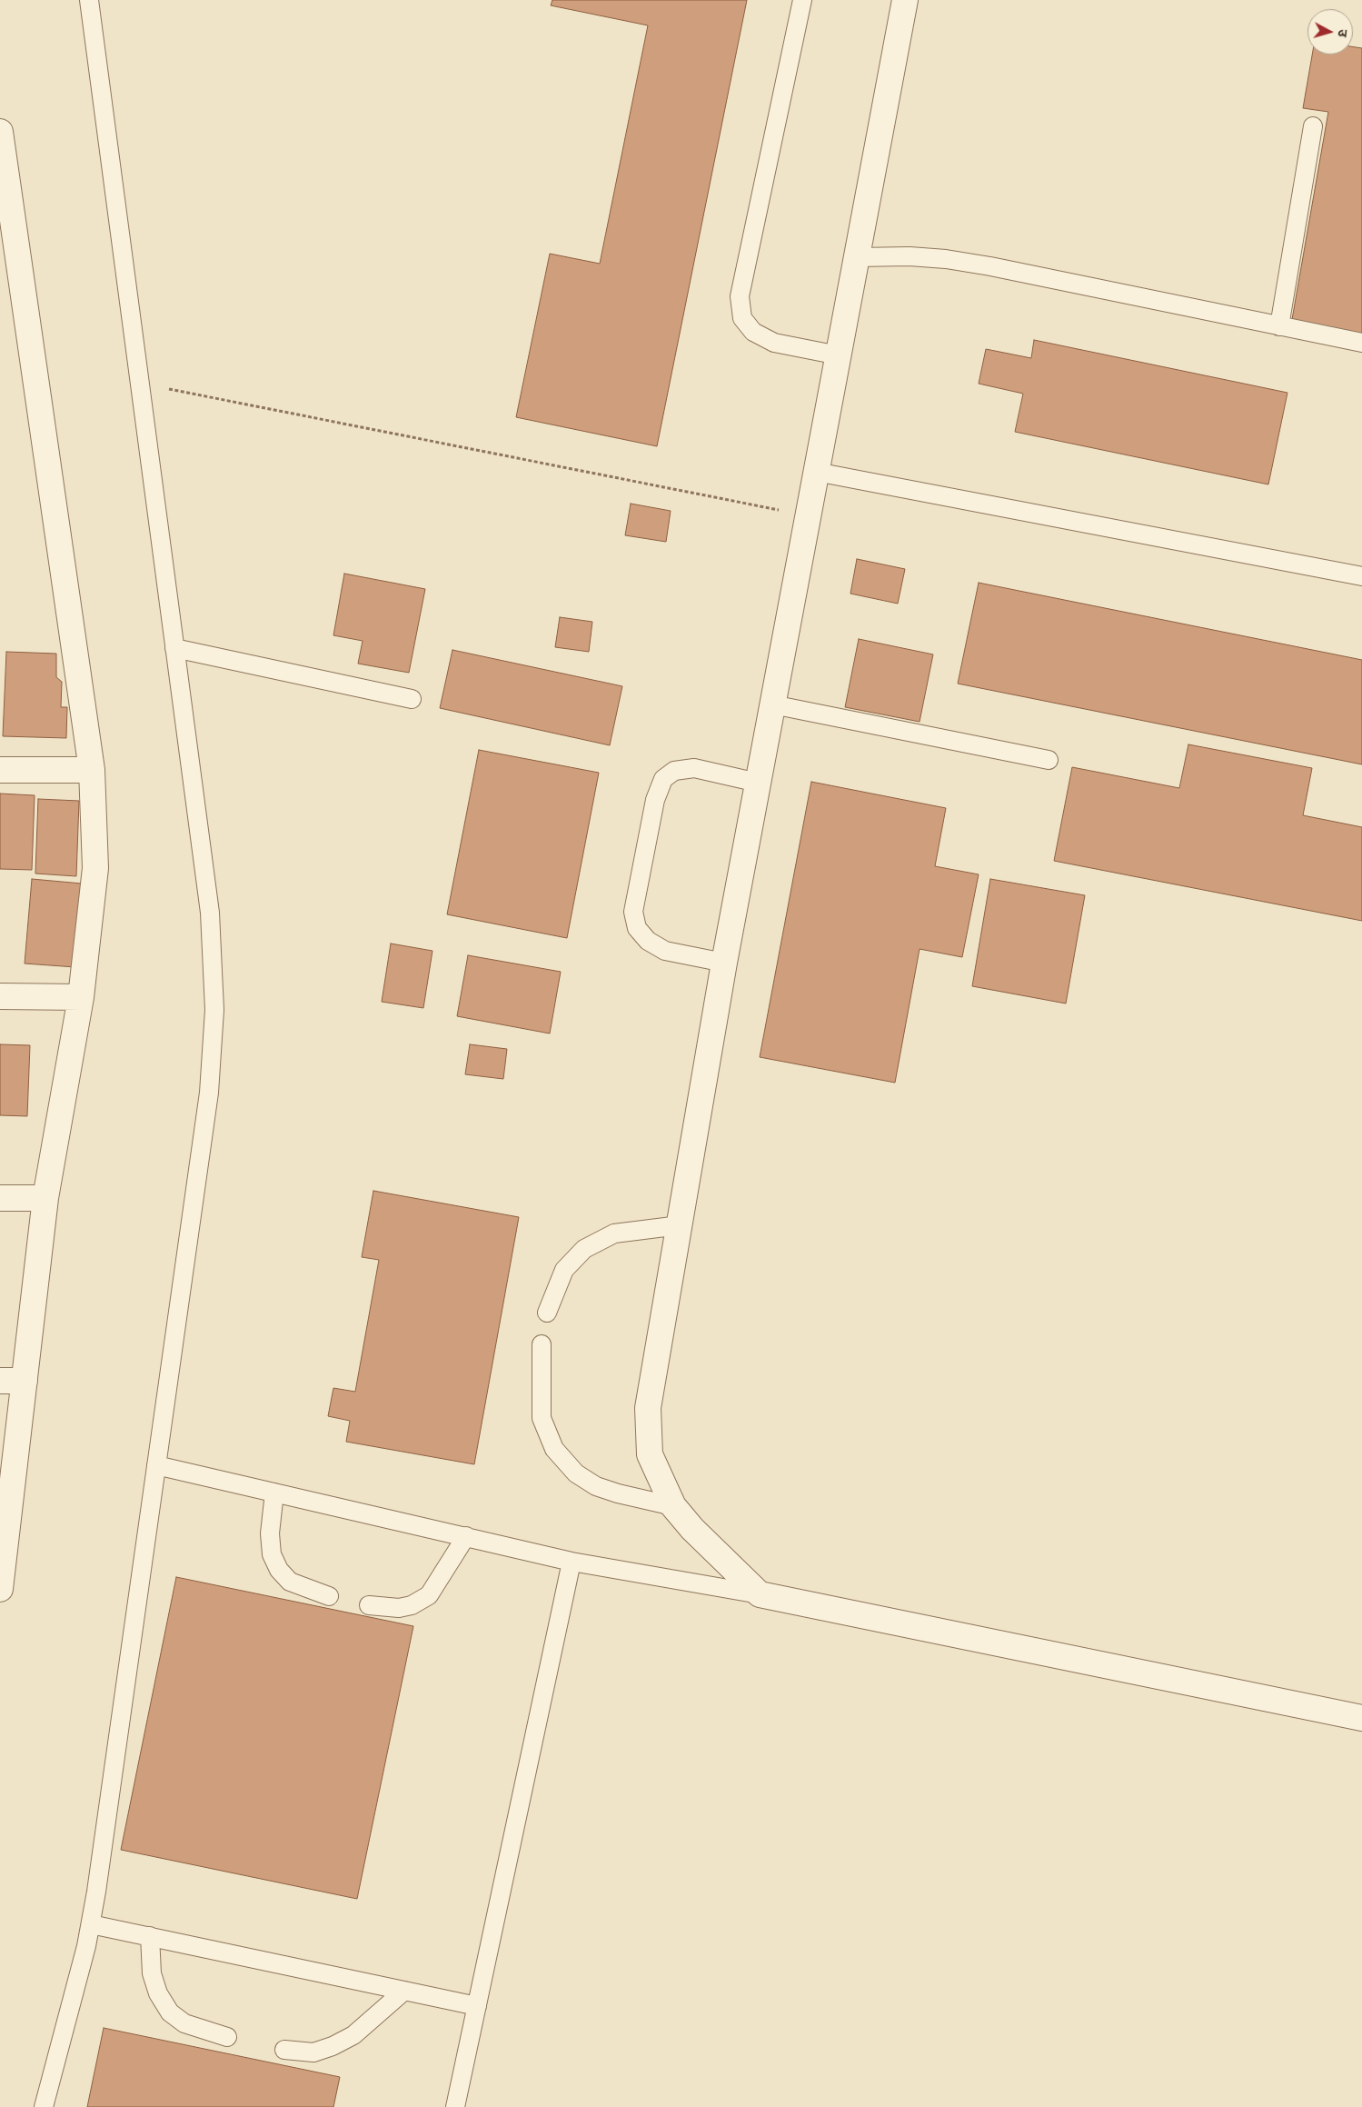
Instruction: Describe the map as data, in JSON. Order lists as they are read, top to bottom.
{
  "north": "right"
}
